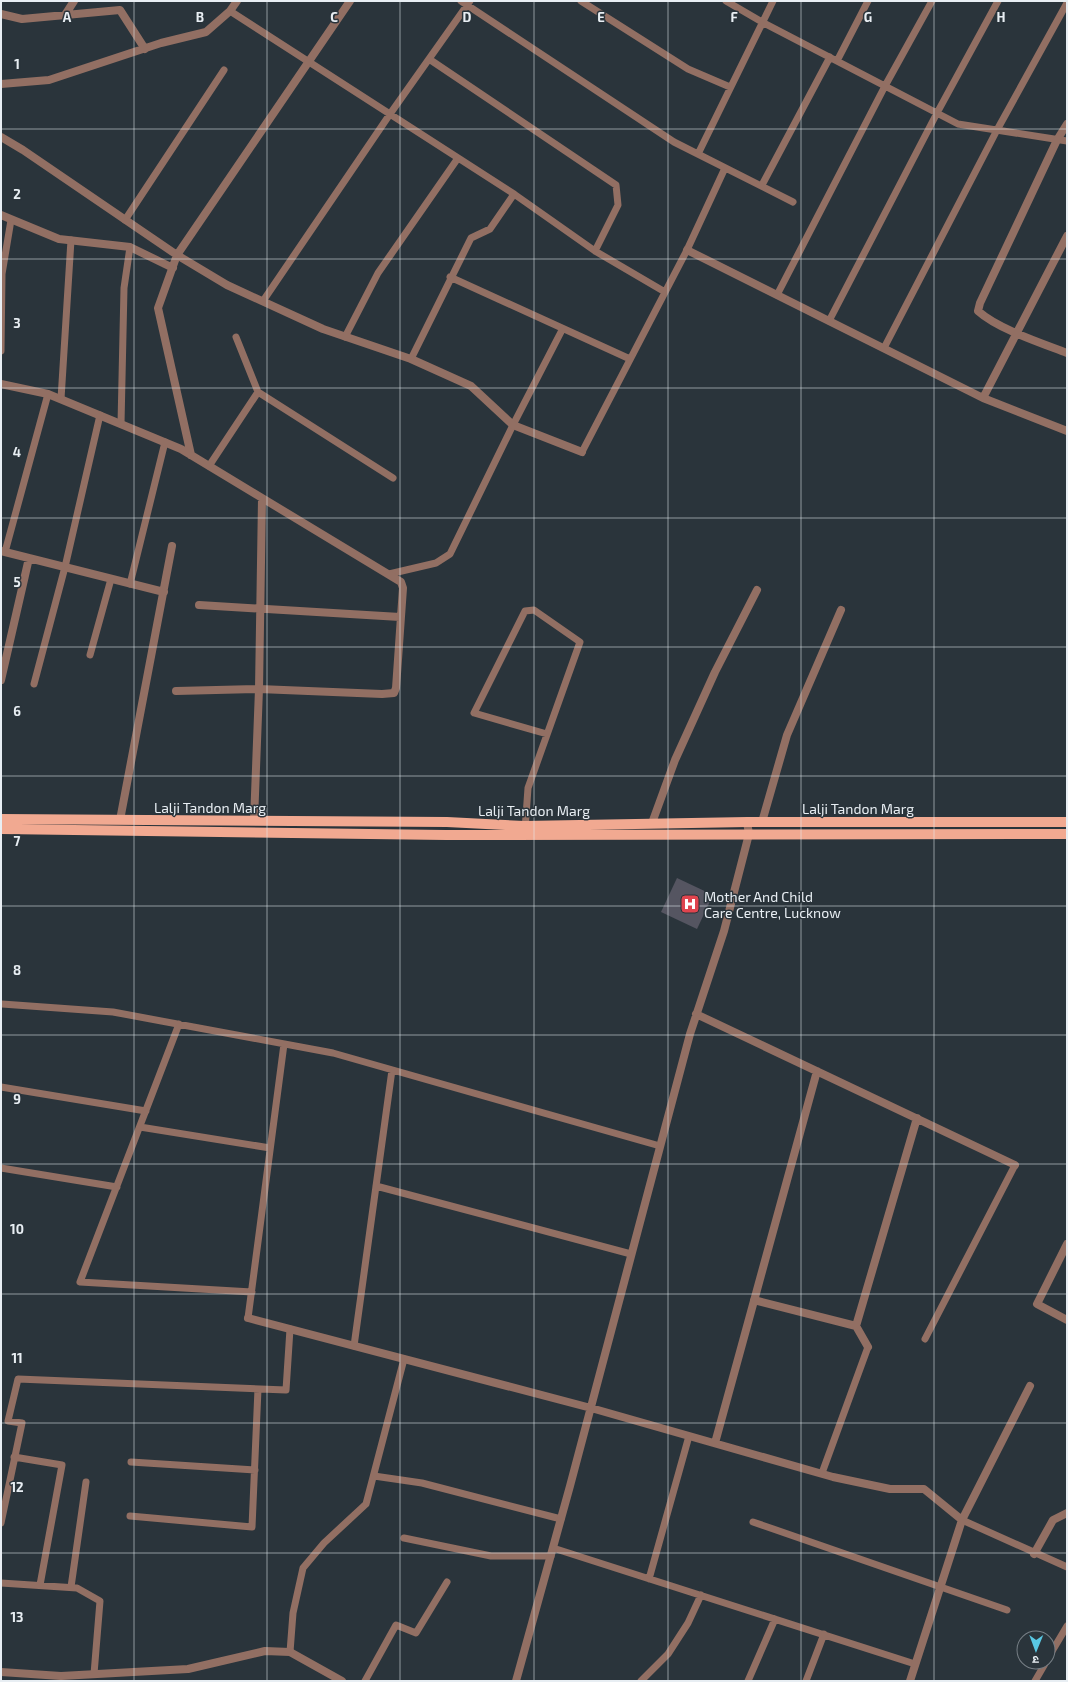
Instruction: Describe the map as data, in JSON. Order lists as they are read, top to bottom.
{
  "streets": {
    "main road": ["Lalji Tandon Marg"]
  },
  "places": {
    "hospital": ["Mother And Child Care Centre, Lucknow"]
  },
  "north": "bottom",
  "grid": {
    "columns": [
      "A",
      "B",
      "C",
      "D",
      "E",
      "F",
      "G",
      "H"
    ],
    "rows": [
      "1",
      "2",
      "3",
      "4",
      "5",
      "6",
      "7",
      "8",
      "9",
      "10",
      "11",
      "12",
      "13"
    ]
  }
}
